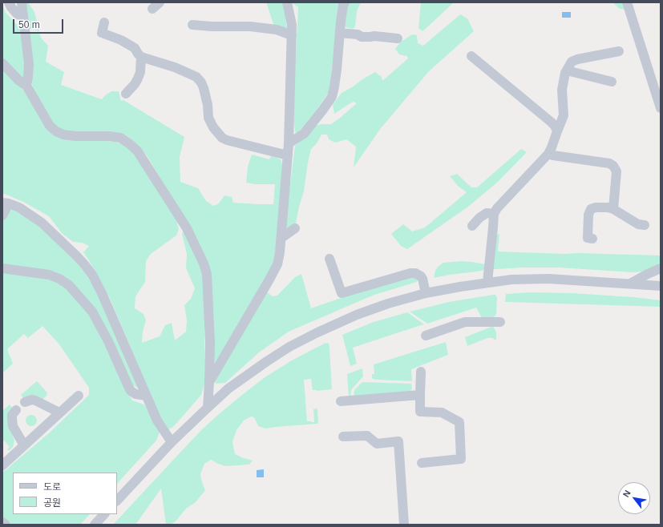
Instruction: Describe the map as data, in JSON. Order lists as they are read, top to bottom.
{
  "legend": ["도로", "공원"],
  "scale_bar": "50 m",
  "north": "top left"
}
